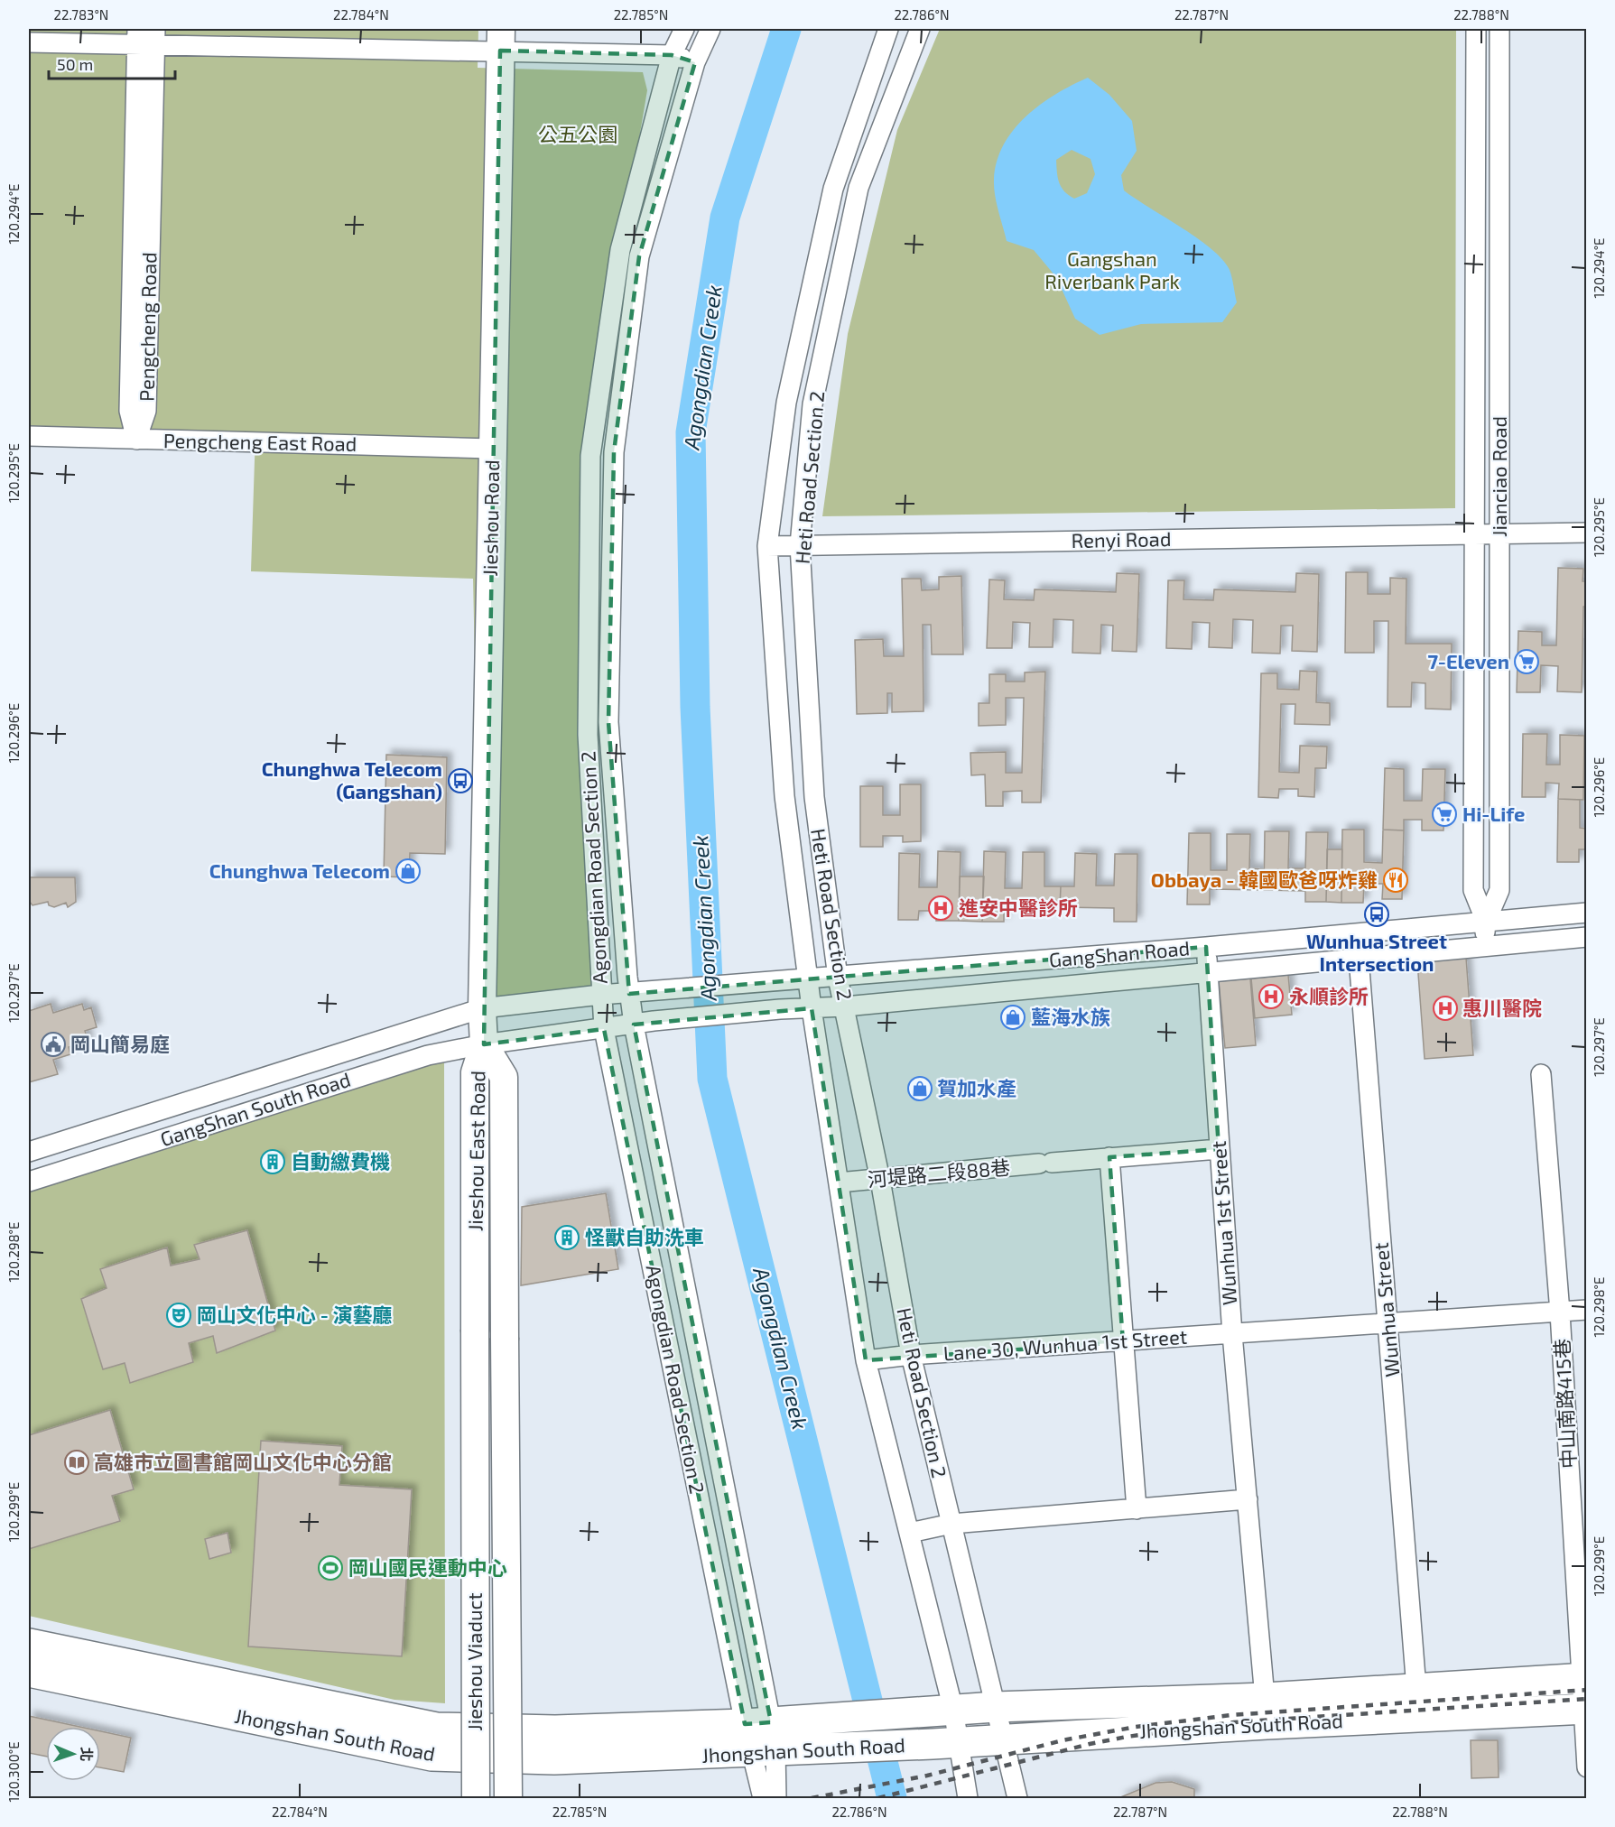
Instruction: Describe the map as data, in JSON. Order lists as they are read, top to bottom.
{
  "streets": {
    "main road": [
      "Jieshou Road",
      "Jieshou East Road",
      "Jieshou Viaduct",
      "Jhongshan South Road"
    ],
    "street": [
      "Pengcheng Road",
      "Pengcheng East Road",
      "Jianciao Road",
      "Heti Road Section 2",
      "Renyi Road",
      "Agongdian Road Section 2",
      "GangShan Road",
      "GangShan South Road",
      "河堤路二段88巷",
      "Wunhua 1st Street",
      "Wunhua Street",
      "Lane 30, Wunhua 1st Street",
      "中山南路415巷"
    ]
  },
  "crossings": [
    ["Pengcheng Road", "Pengcheng East Road"],
    ["Pengcheng East Road", "Jieshou Road"],
    ["Jianciao Road", "Renyi Road"],
    ["Jianciao Road", "GangShan Road"],
    ["Heti Road Section 2", "Renyi Road"],
    ["Heti Road Section 2", "GangShan Road"],
    ["Heti Road Section 2", "河堤路二段88巷"],
    ["Heti Road Section 2", "Lane 30, Wunhua 1st Street"],
    ["Heti Road Section 2", "Jhongshan South Road"],
    ["Jieshou Road", "GangShan South Road"],
    ["Jieshou Road", "Jieshou East Road"],
    ["Agongdian Road Section 2", "GangShan Road"],
    ["Agongdian Road Section 2", "Jhongshan South Road"],
    ["GangShan Road", "Wunhua 1st Street"],
    ["GangShan Road", "Wunhua Street"],
    ["GangShan South Road", "Jieshou East Road"],
    ["Jieshou East Road", "Jieshou Viaduct"],
    ["河堤路二段88巷", "Wunhua 1st Street"],
    ["Wunhua 1st Street", "Lane 30, Wunhua 1st Street"],
    ["Wunhua 1st Street", "Jhongshan South Road"],
    ["Wunhua Street", "Lane 30, Wunhua 1st Street"],
    ["Wunhua Street", "Jhongshan South Road"],
    ["Lane 30, Wunhua 1st Street", "中山南路415巷"],
    ["中山南路415巷", "Jhongshan South Road"]
  ],
  "water": ["Agongdian Creek"],
  "parks": ["公五公園", "Gangshan Riverbank Park"],
  "places": {
    "supermarket": ["7-Eleven", "Hi-Life"],
    "bus stop": ["Chunghwa Telecom (Gangshan)", "Wunhua Street Intersection"],
    "shop": ["Chunghwa Telecom", "藍海水族", "賀加水產"],
    "restaurant": ["Obbaya - 韓國歐爸呀炸雞"],
    "hospital": ["進安中醫診所", "永順診所", "惠川醫院"],
    "public building": ["岡山簡易庭"],
    "building": ["自動繳費機", "怪獸自助洗車"],
    "theatre": ["岡山文化中心 - 演藝廳"],
    "library": ["高雄市立圖書館岡山文化中心分館"],
    "sports": ["岡山國民運動中心"]
  },
  "scale_bar": "50 m",
  "north": "right",
  "coordinates": [
    "22.783°N",
    "22.784°N",
    "22.785°N",
    "22.786°N",
    "22.787°N",
    "22.788°N",
    "120.294°E",
    "120.295°E",
    "120.296°E",
    "120.297°E",
    "120.298°E",
    "120.299°E",
    "120.300°E"
  ]
}
